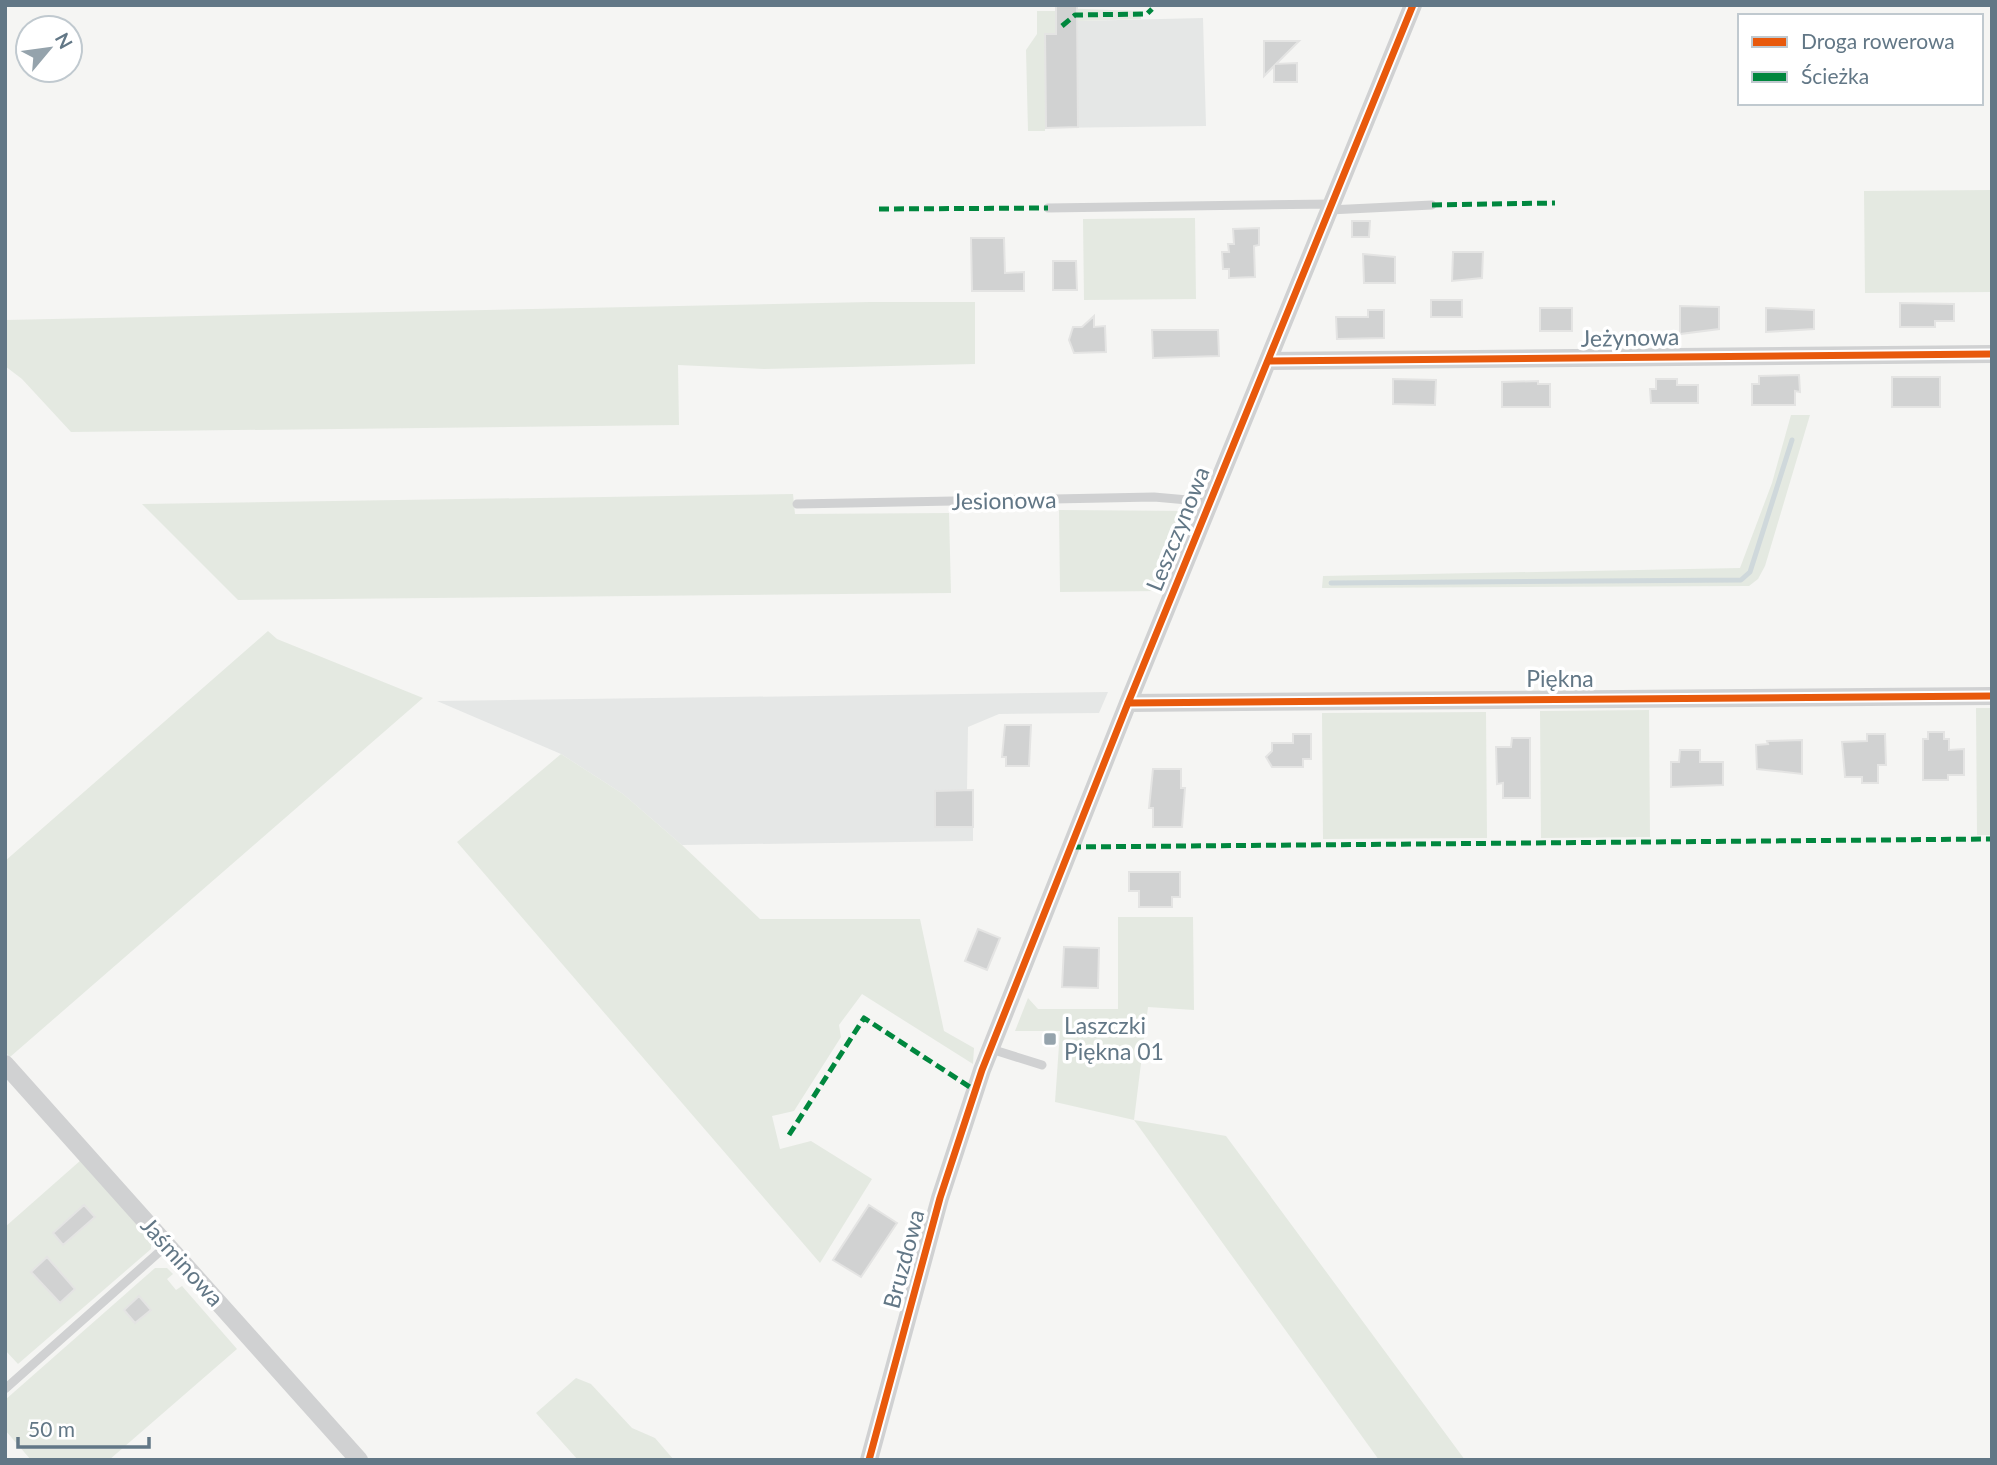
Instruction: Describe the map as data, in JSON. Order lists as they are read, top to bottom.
{
  "streets": {
    "street": [
      "Jeżynowa",
      "Leszczynowa",
      "Piękna",
      "Bruzdowa",
      "Jaśminowa"
    ],
    "lane": ["Jesionowa"]
  },
  "crossings": [
    ["Jeżynowa", "Leszczynowa"],
    ["Jesionowa", "Leszczynowa"],
    ["Leszczynowa", "Piękna"],
    ["Leszczynowa", "Bruzdowa"]
  ],
  "places": {
    "transit": ["Laszczki Piękna 01"]
  },
  "legend": ["Droga rowerowa", "Ścieżka"],
  "scale_bar": "50 m",
  "north": "top right"
}
